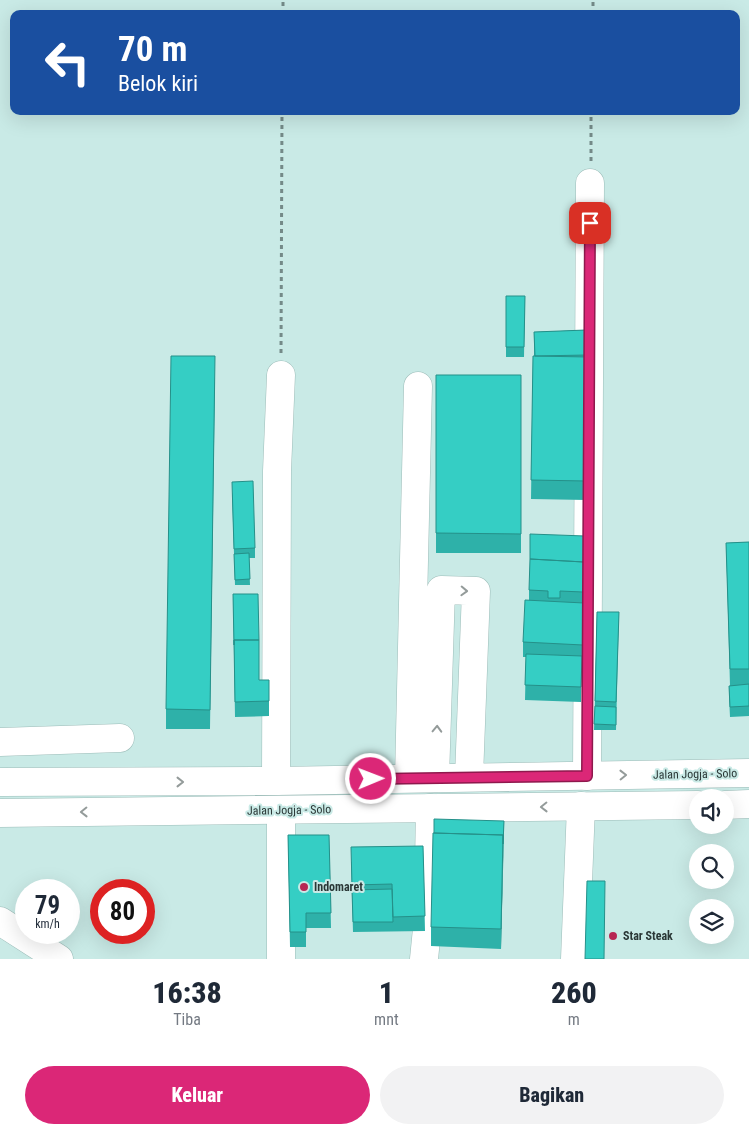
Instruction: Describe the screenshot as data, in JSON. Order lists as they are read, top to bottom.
{
  "streets": {
    "main road": ["Jalan Jogja - Solo"]
  },
  "places": ["Indomaret", "Star Steak"],
  "page": {
    "turn": ["70 m", "Belok kiri"],
    "speed": "79 km/h",
    "limit": "80",
    "eta": [
      "16:38",
      "Tiba",
      "1",
      "mnt",
      "260",
      "m"
    ],
    "buttons": ["Keluar", "Bagikan"]
  }
}
